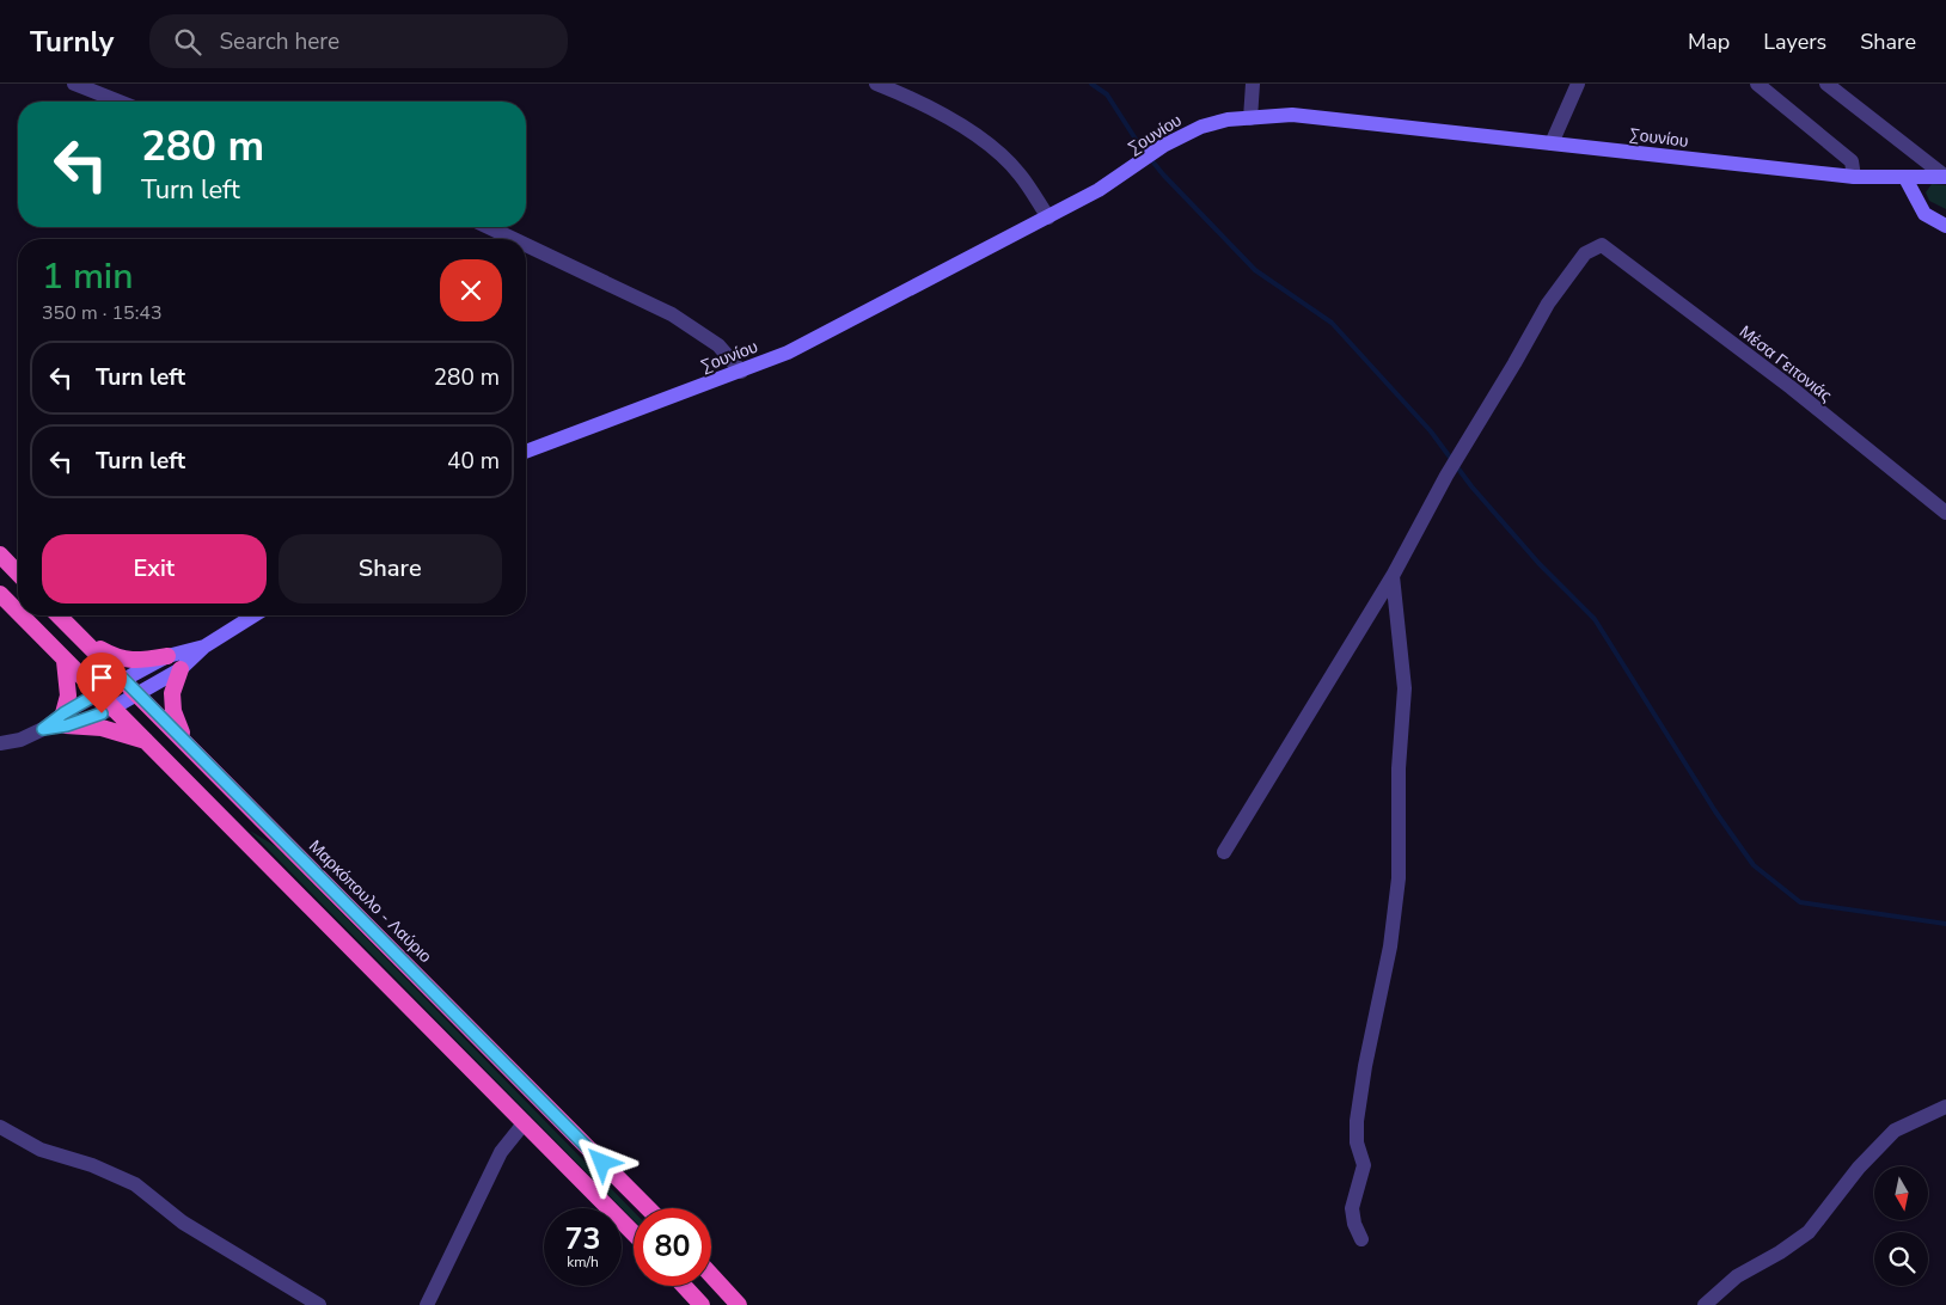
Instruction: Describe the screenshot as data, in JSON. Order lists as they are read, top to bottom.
{
  "streets": {
    "highway": ["Μαρκόπουλο - Λαύριο"],
    "main road": ["Σουνίου"],
    "street": ["Μέσα Γειτονιάς"]
  },
  "north": "bottom",
  "page": {
    "header": "Turnly",
    "search": "Search here",
    "nav": ["Map", "Layers", "Share"],
    "turn": ["280 m", "Turn left"],
    "heading": ["1 min", "350 m · 15:43"],
    "list": [
      {
        "name": "Turn left",
        "value": "280 m"
      },
      {
        "name": "Turn left",
        "value": "40 m"
      }
    ],
    "buttons": ["Exit", "Share"],
    "speed": "73 km/h",
    "limit": "80"
  }
}
